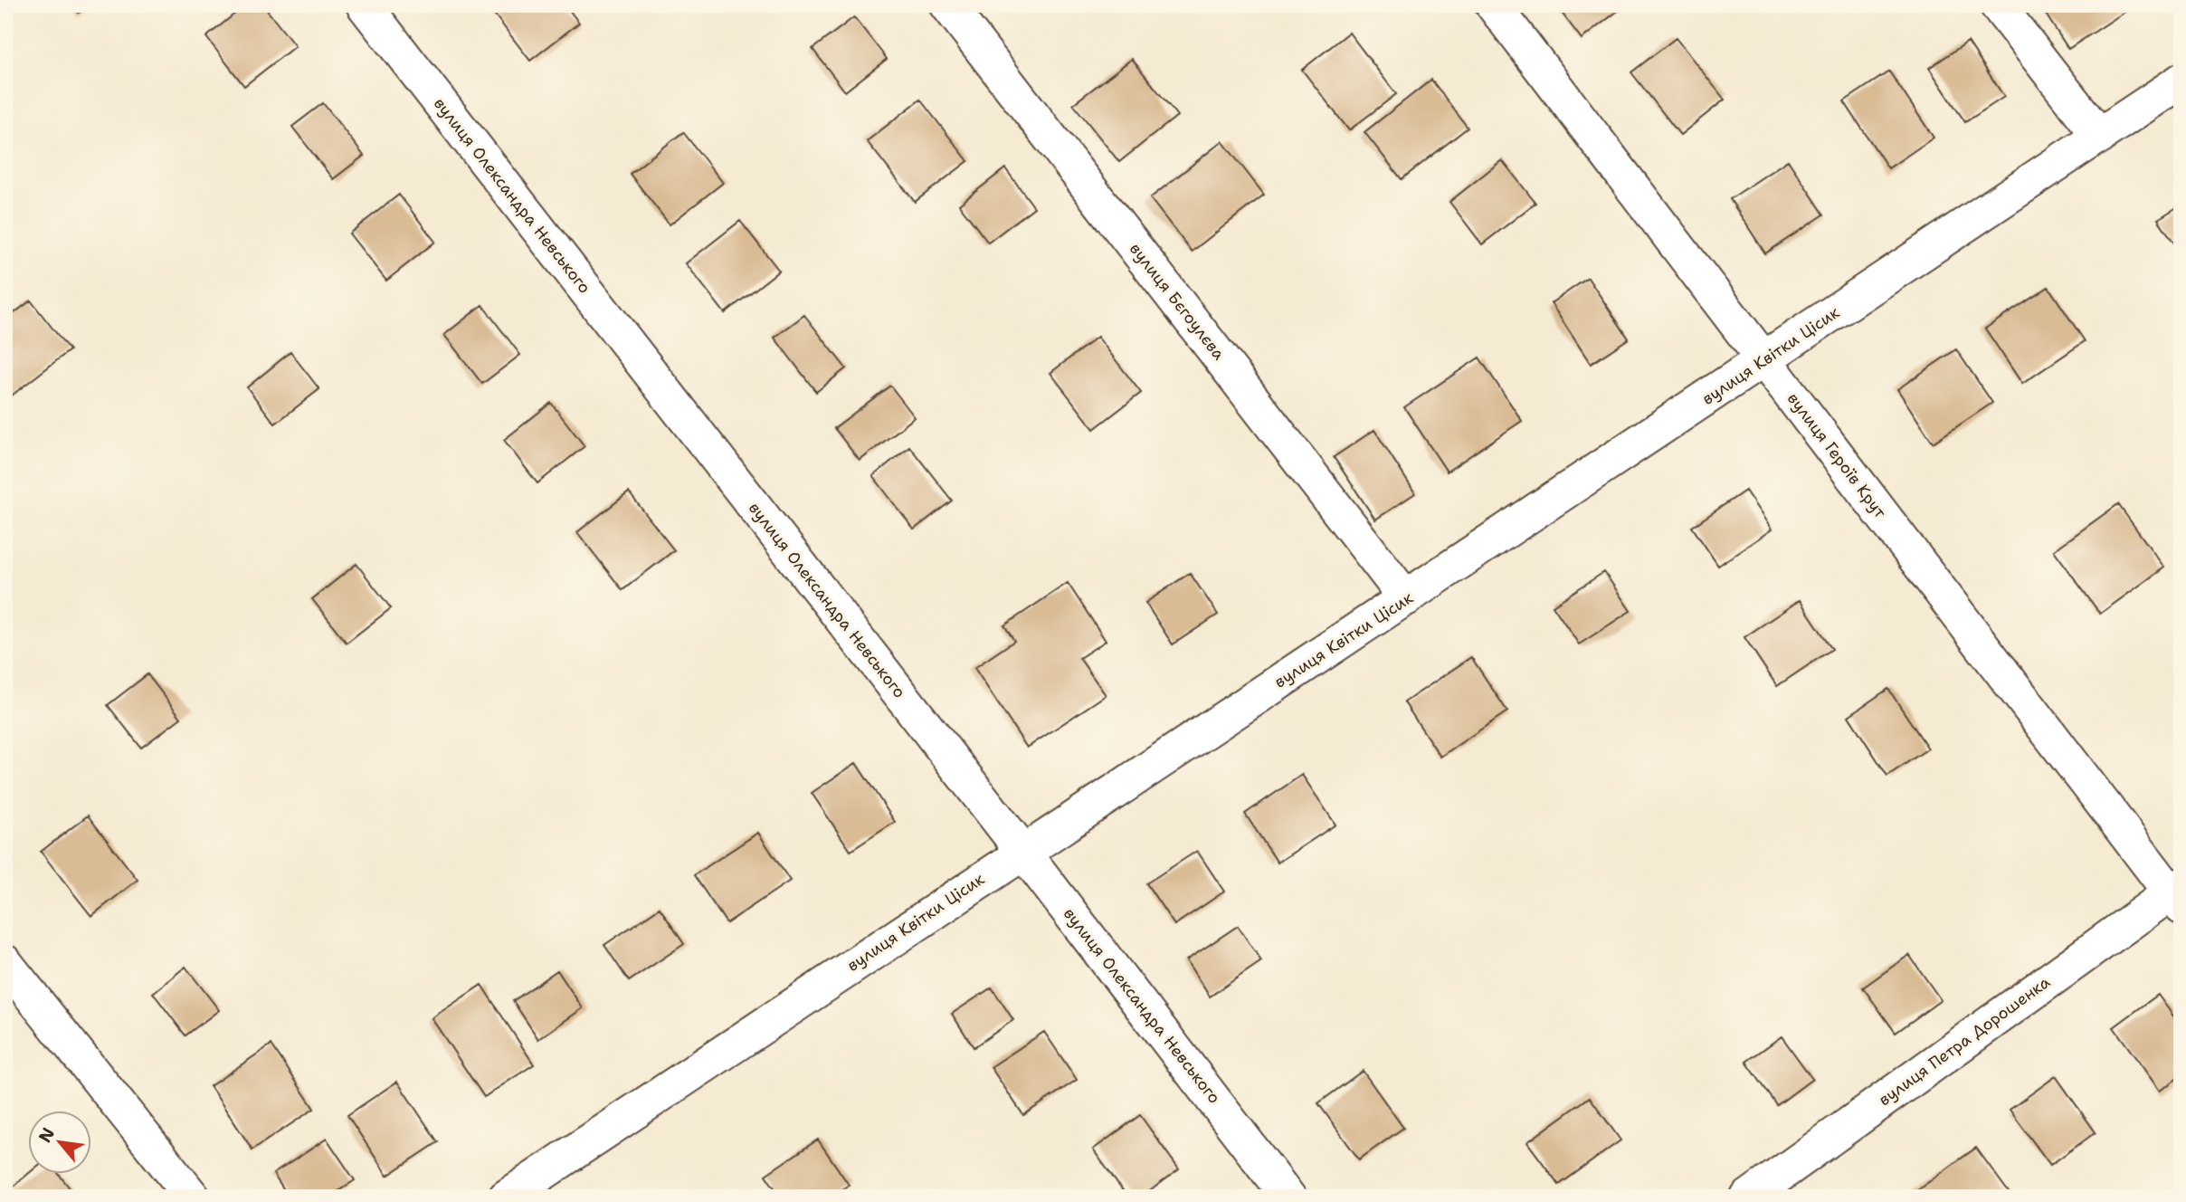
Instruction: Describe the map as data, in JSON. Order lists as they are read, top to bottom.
{
  "streets": {
    "street": [
      "вулиця Олександра Невського",
      "вулиця Бєгоулєва",
      "вулиця Квітки Цісик",
      "вулиця Героїв Крут",
      "вулиця Петра Дорошенка"
    ]
  },
  "crossings": [
    ["вулиця Олександра Невського", "вулиця Квітки Цісик"],
    ["вулиця Бєгоулєва", "вулиця Квітки Цісик"],
    ["вулиця Квітки Цісик", "вулиця Героїв Крут"],
    ["вулиця Героїв Крут", "вулиця Петра Дорошенка"]
  ],
  "north": "top left"
}
